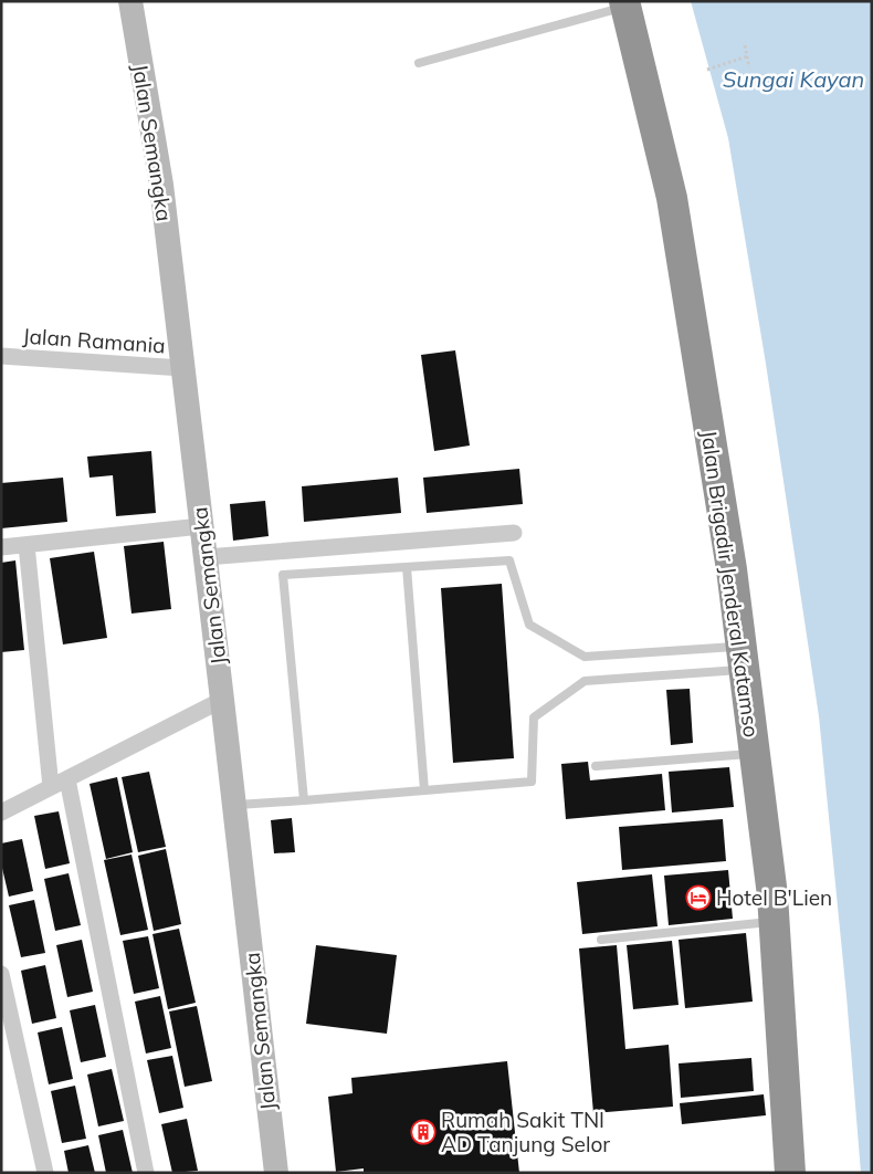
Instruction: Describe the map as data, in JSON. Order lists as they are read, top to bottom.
{
  "streets": {
    "highway": ["Jalan Brigadir Jenderal Katamso"],
    "street": ["Jalan Semangka", "Jalan Ramania"]
  },
  "crossings": [
    ["Jalan Semangka", "Jalan Ramania"]
  ],
  "water": ["Sungai Kayan"],
  "places": {
    "hotel": ["Hotel B'Lien"],
    "building": ["Rumah Sakit TNI AD Tanjung Selor"]
  }
}
